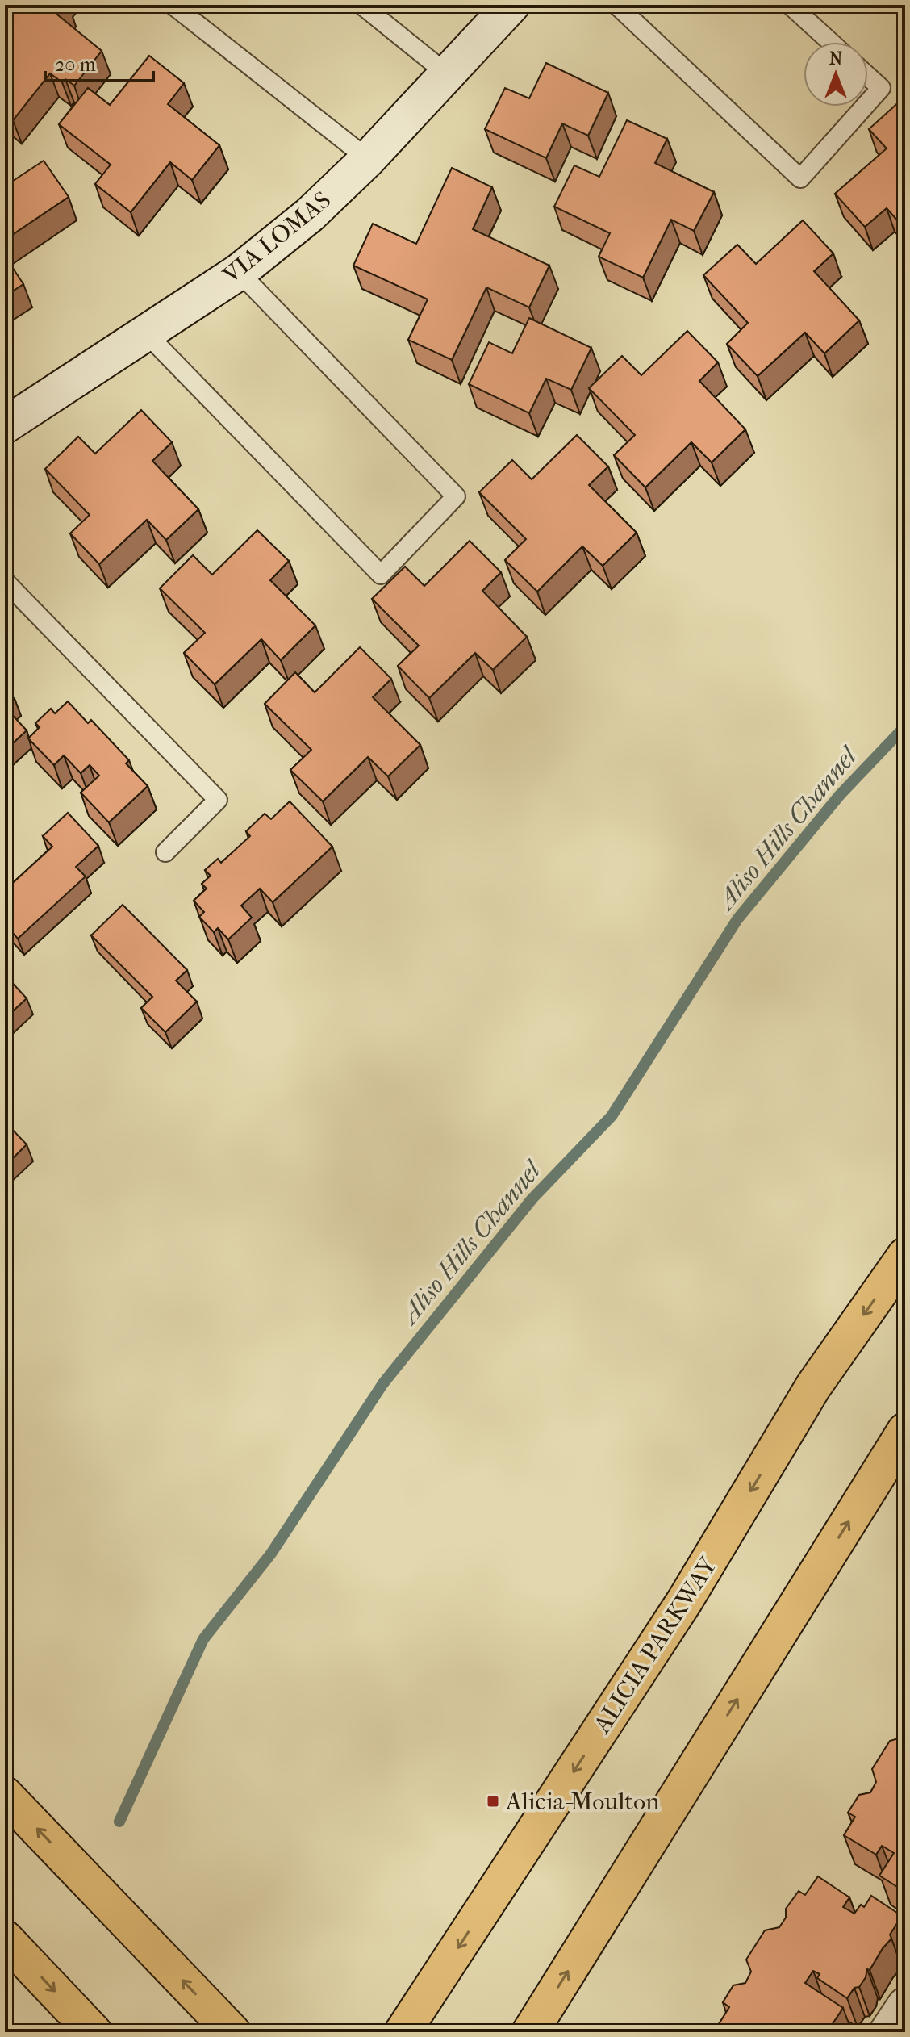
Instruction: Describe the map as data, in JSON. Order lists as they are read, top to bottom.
{
  "streets": {
    "main road": ["ALICIA PARKWAY"],
    "street": ["VIA LOMAS"]
  },
  "water": ["Aliso Hills Channel"],
  "places": {
    "transit": ["Alicia-Moulton"]
  },
  "scale_bar": "20 m",
  "north": "top"
}
